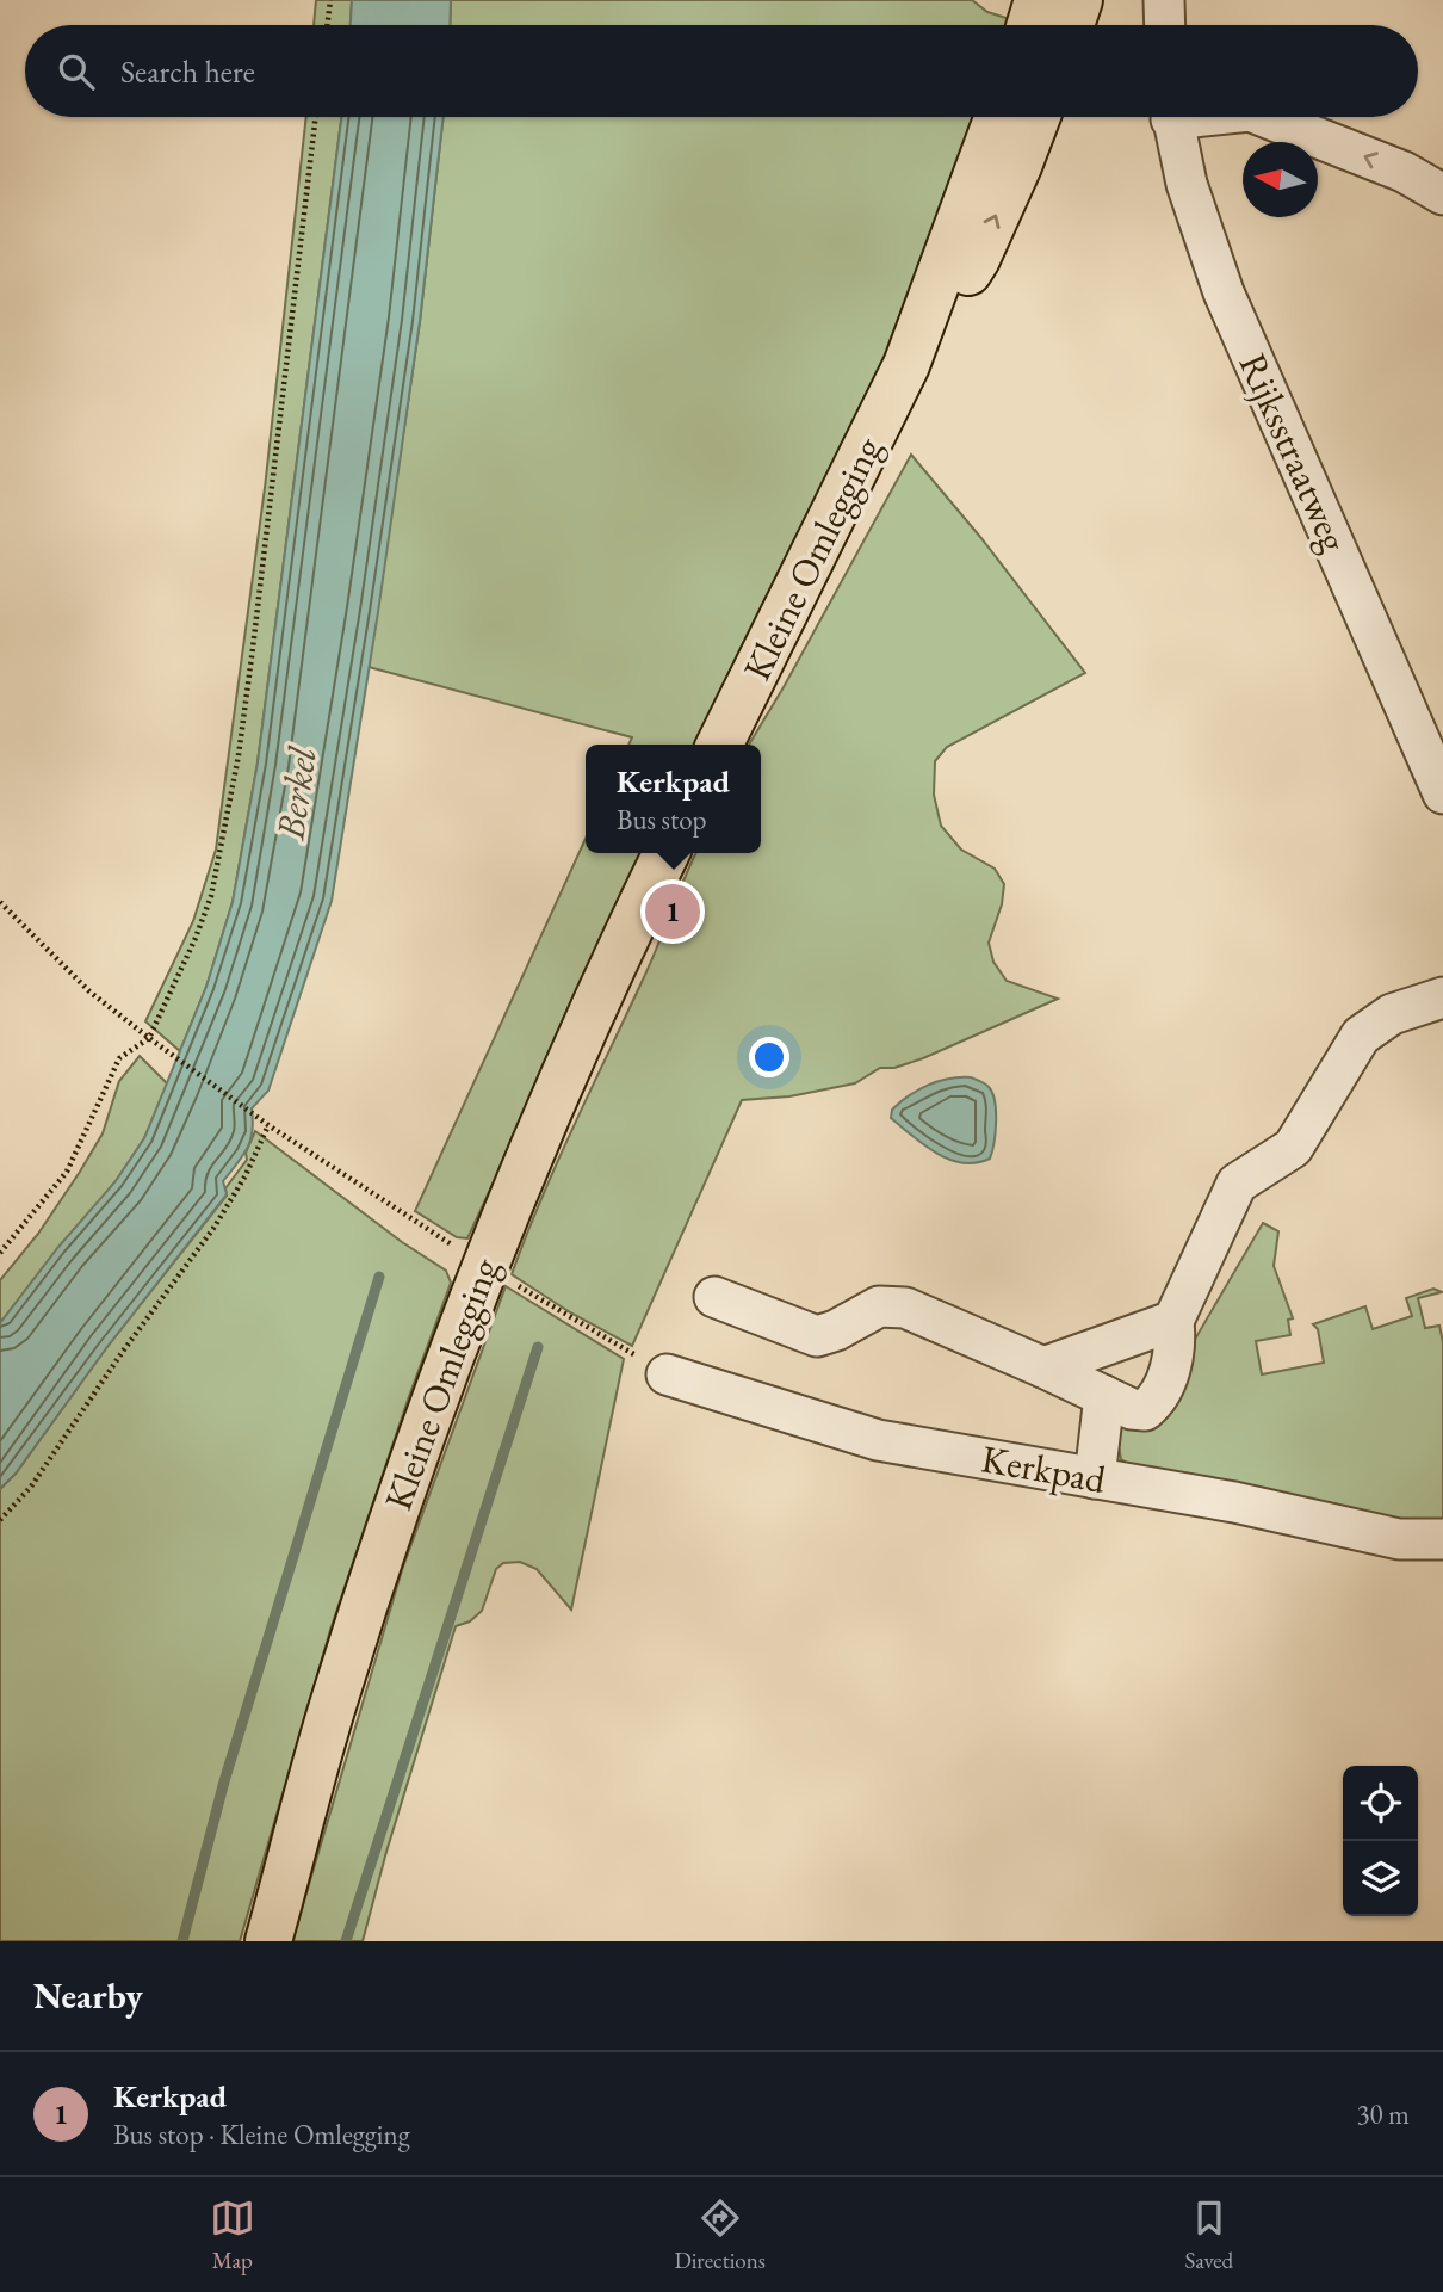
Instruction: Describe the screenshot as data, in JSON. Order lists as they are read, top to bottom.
{
  "streets": {
    "main road": ["Kleine Omlegging"],
    "street": ["Rijksstraatweg", "Kerkpad"]
  },
  "water": ["Berkel"],
  "north": "left",
  "page": {
    "search": "Search here",
    "popup": ["Kerkpad", "Bus stop"],
    "pins": "1",
    "heading": "Nearby",
    "list": [
      {
        "mark": "1",
        "name": "Kerkpad",
        "note": "Bus stop · Kleine Omlegging",
        "value": "30 m"
      }
    ],
    "nav": ["Map", "Directions", "Saved"]
  }
}
